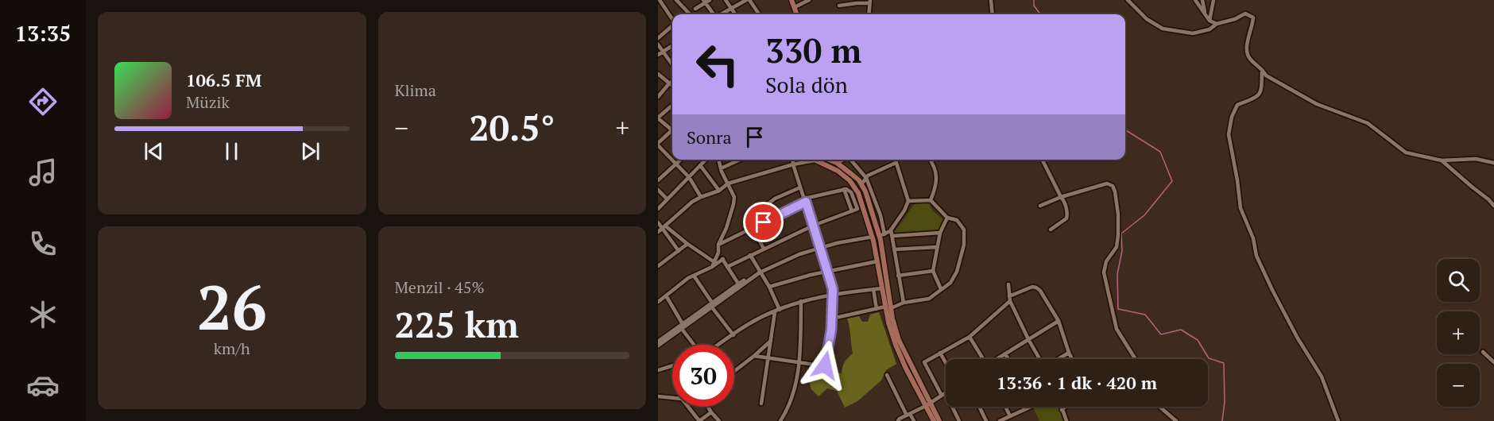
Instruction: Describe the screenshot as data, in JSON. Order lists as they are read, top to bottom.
{
  "page": {
    "tabs": "13:35",
    "tile": [
      "Klima",
      ["26", "km/h"],
      ["Menzil · 45%", "225 km"]
    ],
    "turn": ["330 m", "Sola dön"],
    "song": ["106.5 FM", "Müzik"],
    "heat": ["−", "20.5°", "+"],
    "then": "Sonra",
    "map_buttons": ["+", "−"],
    "limit": "30",
    "trip": "13:36 · 1 dk · 420 m"
  }
}
